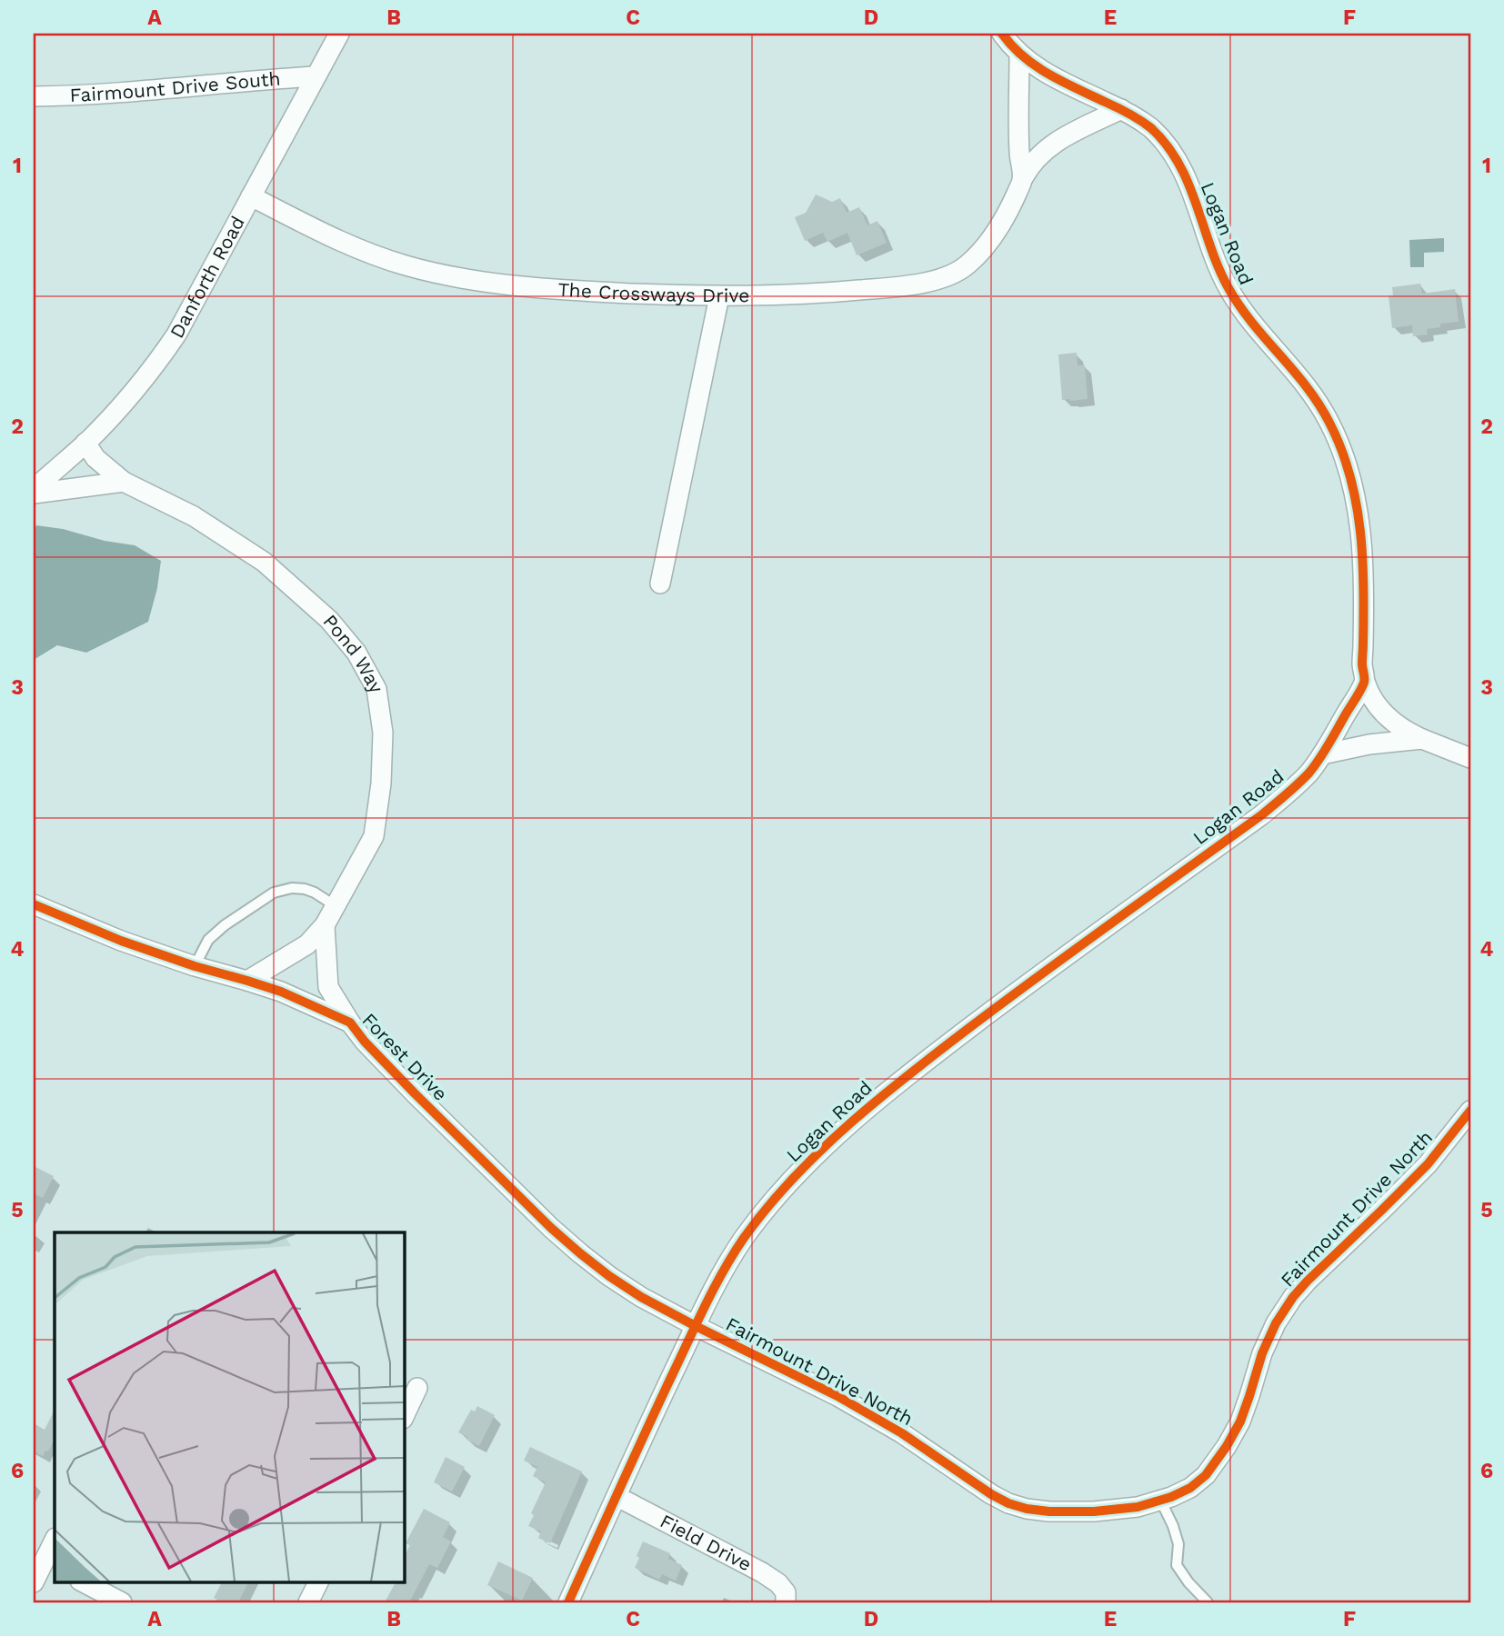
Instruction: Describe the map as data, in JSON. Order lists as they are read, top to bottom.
{
  "streets": {
    "street": [
      "Fairmount Drive South",
      "Logan Road",
      "Danforth Road",
      "The Crossways Drive",
      "Pond Way",
      "Forest Drive",
      "Fairmount Drive North",
      "Field Drive"
    ]
  },
  "crossings": [
    ["Fairmount Drive South", "Danforth Road"],
    ["Logan Road", "The Crossways Drive"],
    ["Logan Road", "Forest Drive"],
    ["Logan Road", "Fairmount Drive North"],
    ["Logan Road", "Field Drive"],
    ["Danforth Road", "The Crossways Drive"],
    ["Danforth Road", "Pond Way"],
    ["Pond Way", "Forest Drive"],
    ["Forest Drive", "Fairmount Drive North"]
  ],
  "grid": {
    "columns": [
      "A",
      "B",
      "C",
      "D",
      "E",
      "F"
    ],
    "rows": [
      "1",
      "2",
      "3",
      "4",
      "5",
      "6"
    ]
  }
}
